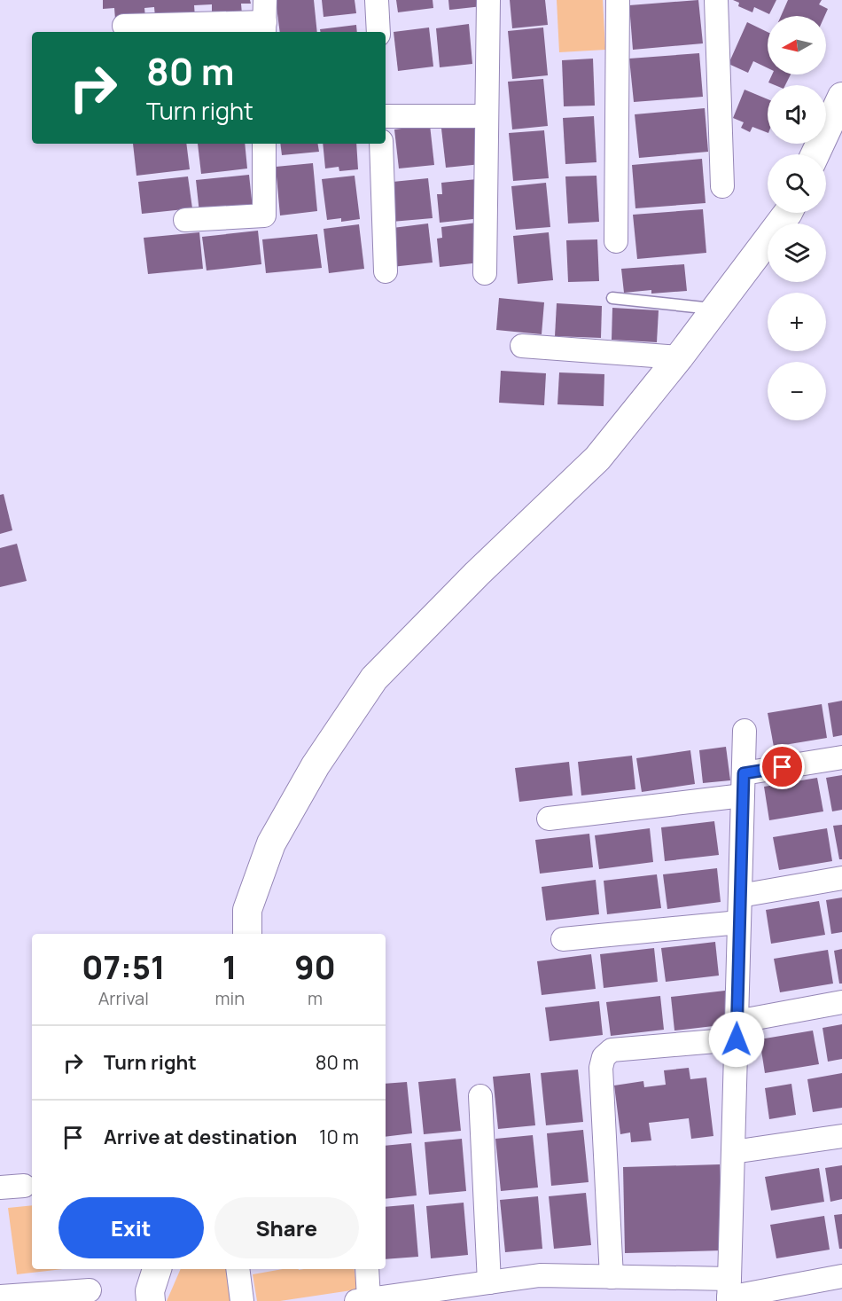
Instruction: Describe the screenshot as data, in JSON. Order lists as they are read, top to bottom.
{
  "north": "left",
  "page": {
    "map_buttons": ["+", "−"],
    "turn": ["80 m", "Turn right"],
    "eta": [
      "07:51",
      "Arrival",
      "1",
      "min",
      "90",
      "m"
    ],
    "list": [
      {
        "name": "Turn right",
        "value": "80 m"
      },
      {
        "name": "Arrive at destination",
        "value": "10 m"
      }
    ],
    "buttons": ["Exit", "Share"]
  }
}
